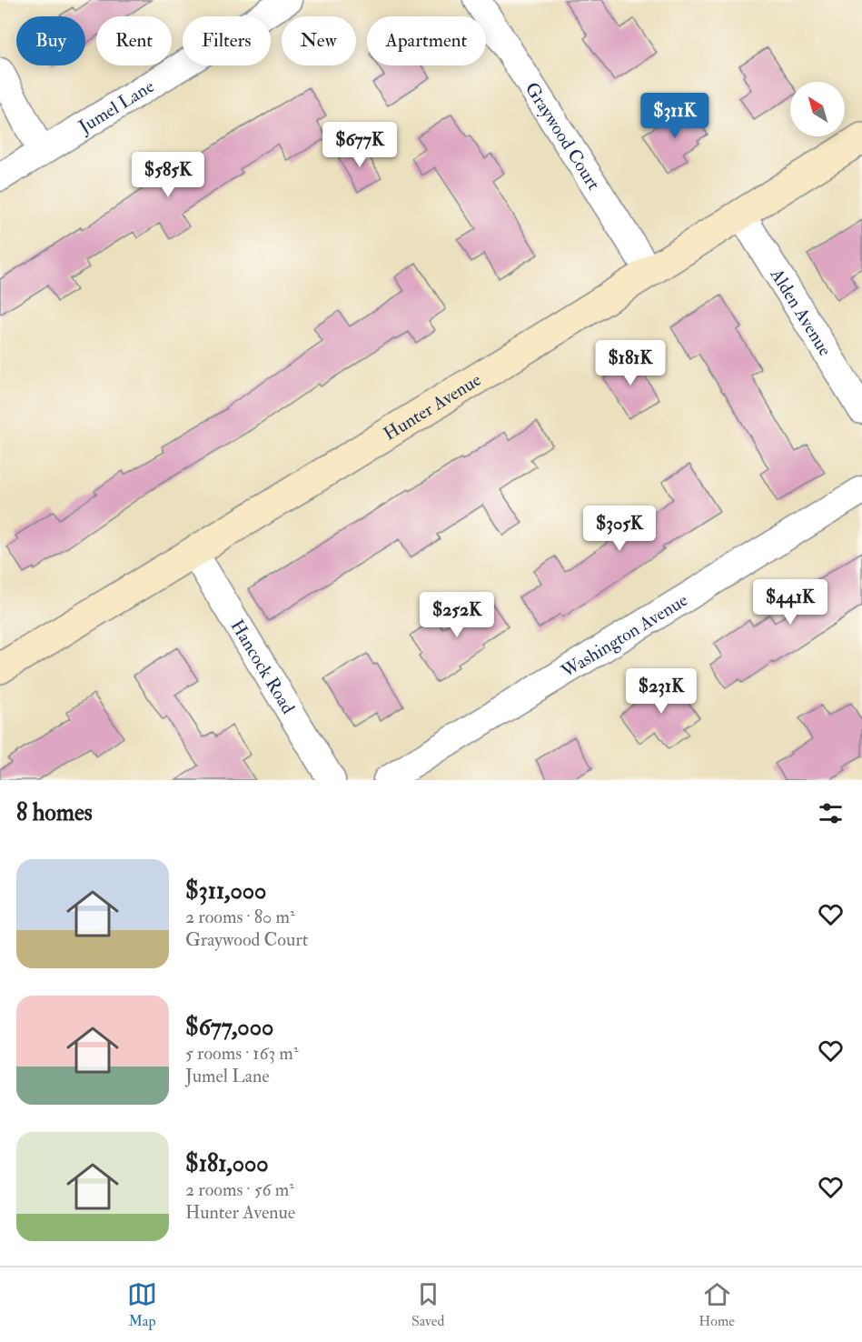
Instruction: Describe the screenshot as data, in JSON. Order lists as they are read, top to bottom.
{
  "streets": {
    "street": [
      "Jumel Lane",
      "Graywood Court",
      "Alden Avenue",
      "Hunter Avenue",
      "Washington Avenue",
      "Hancock Road"
    ]
  },
  "crossings": [
    ["Graywood Court", "Hunter Avenue"],
    ["Alden Avenue", "Hunter Avenue"],
    ["Hunter Avenue", "Hancock Road"]
  ],
  "north": "top left",
  "page": {
    "chip": [
      "Buy",
      "Rent",
      "Filters",
      "New",
      "Apartment"
    ],
    "price": [
      "$311K",
      "$677K",
      "$585K",
      "$181K",
      "$305K",
      "$441K",
      "$252K",
      "$231K"
    ],
    "heading": "8 homes",
    "list": [
      {
        "name": "$311,000",
        "note": "2 rooms · 80 m² · Graywood Court"
      },
      {
        "name": "$677,000",
        "note": "5 rooms · 163 m² · Jumel Lane"
      },
      {
        "name": "$181,000",
        "note": "2 rooms · 56 m² · Hunter Avenue"
      }
    ],
    "tabs": ["Map", "Saved", "Home"]
  }
}
